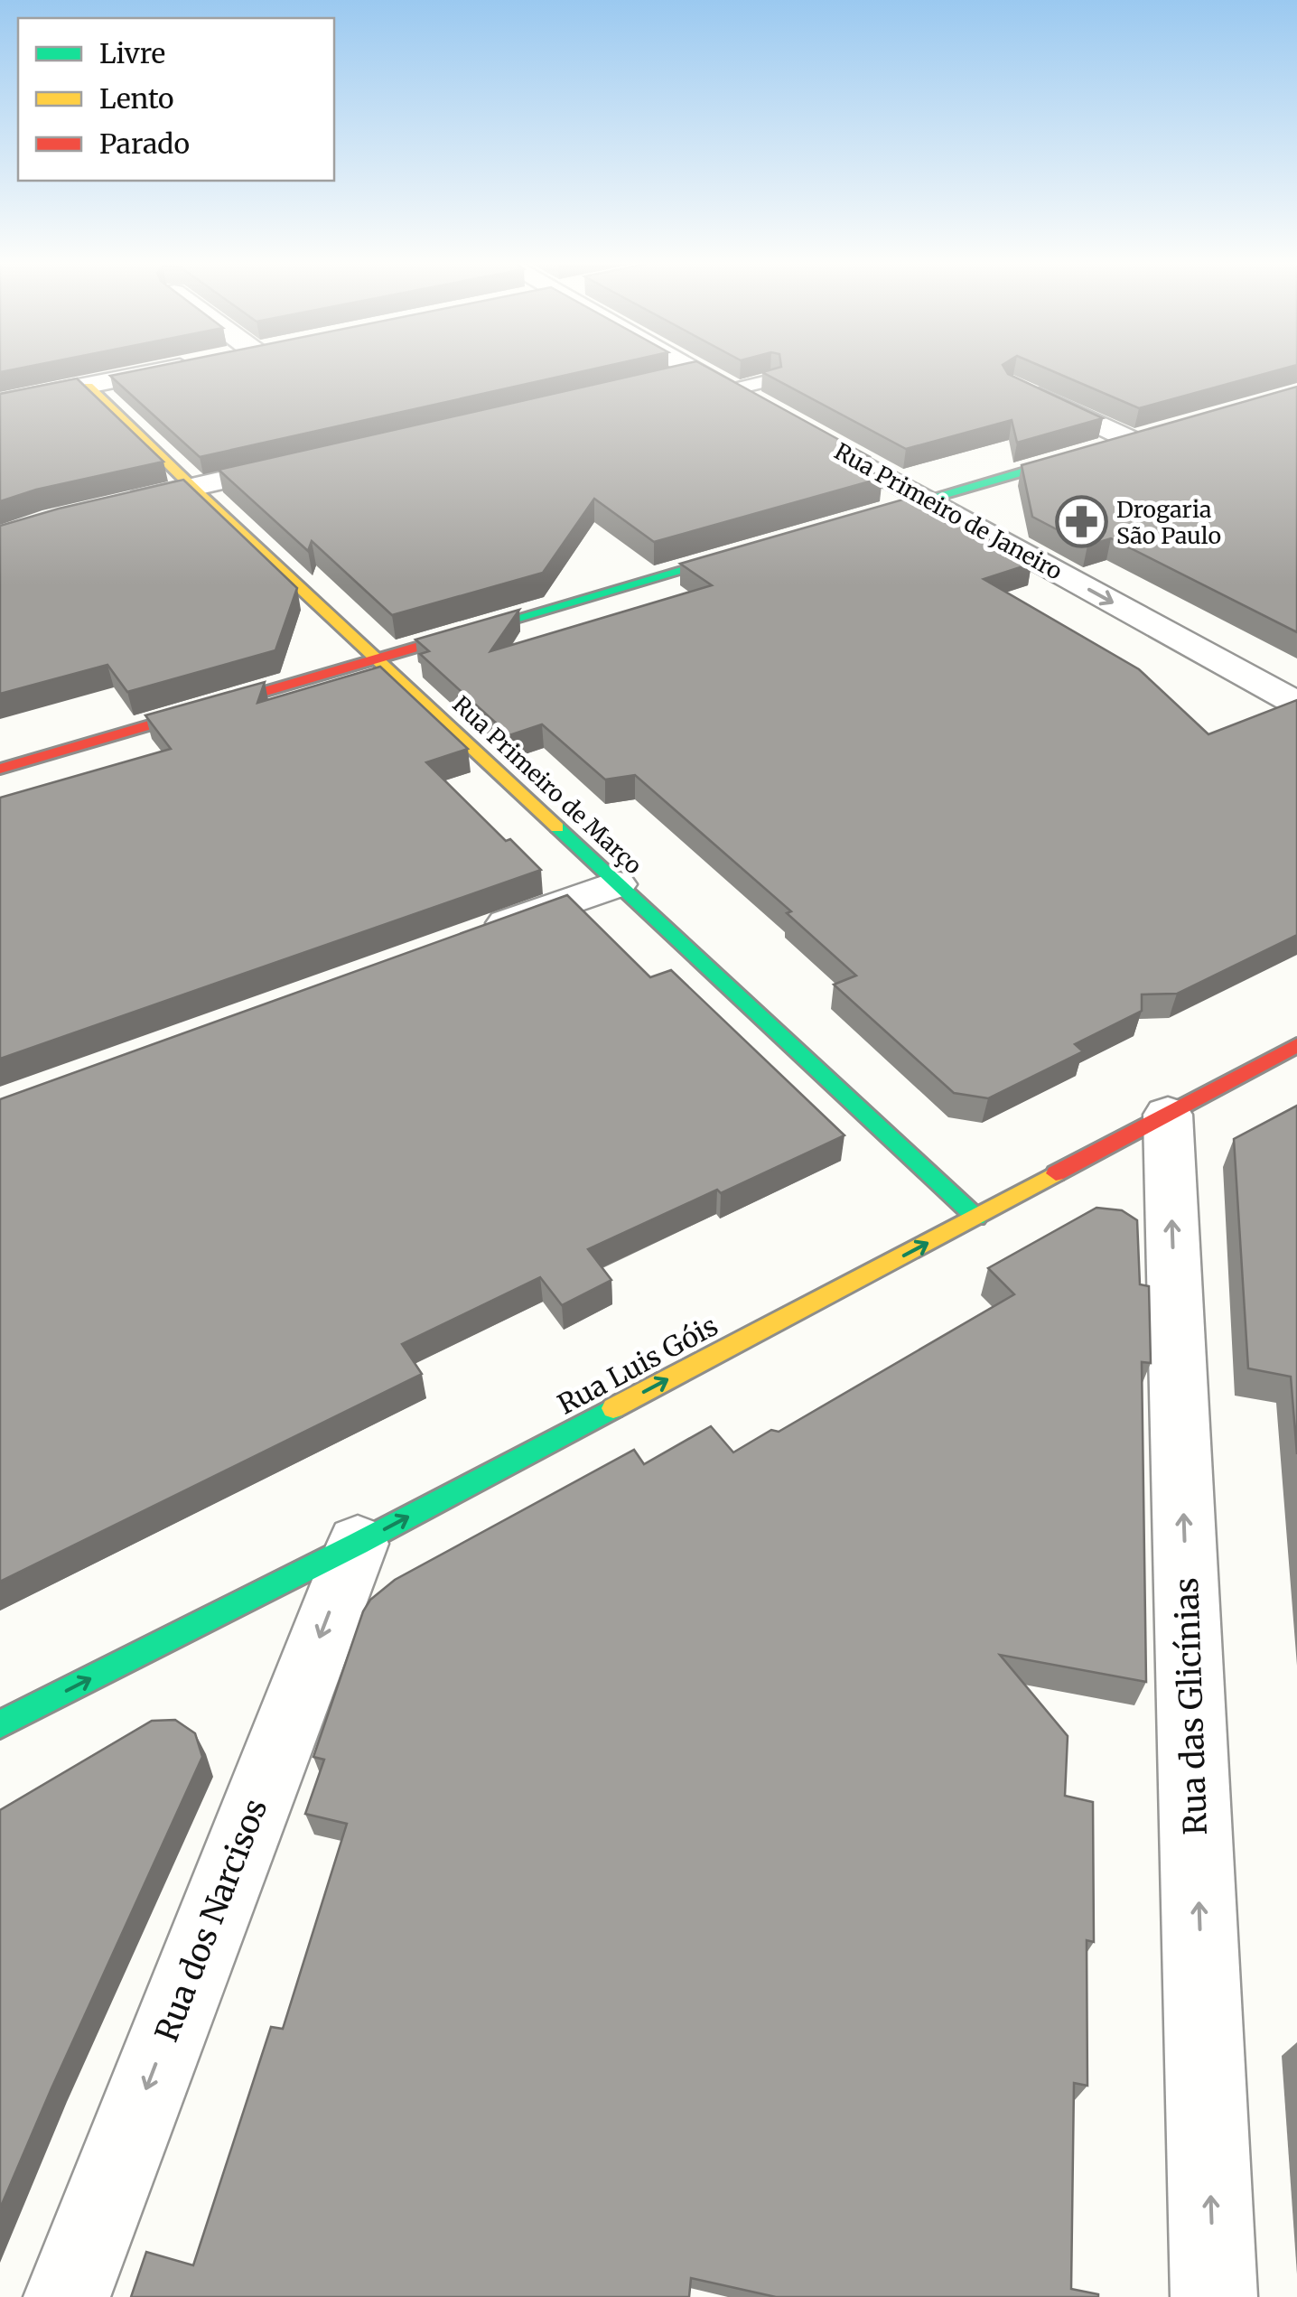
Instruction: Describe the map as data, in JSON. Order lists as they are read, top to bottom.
{
  "streets": {
    "street": [
      "Rua Primeiro de Janeiro",
      "Rua Primeiro de Março",
      "Rua Luis Góis",
      "Rua das Glicínias",
      "Rua dos Narcisos"
    ]
  },
  "crossings": [
    ["Rua Primeiro de Março", "Rua Luis Góis"],
    ["Rua Luis Góis", "Rua das Glicínias"],
    ["Rua Luis Góis", "Rua dos Narcisos"]
  ],
  "one_way": ["Rua Luis Góis", "Rua das Glicínias", "Rua dos Narcisos"],
  "places": {
    "pharmacy": ["Drogaria São Paulo"]
  },
  "legend": ["Livre", "Lento", "Parado"]
}
